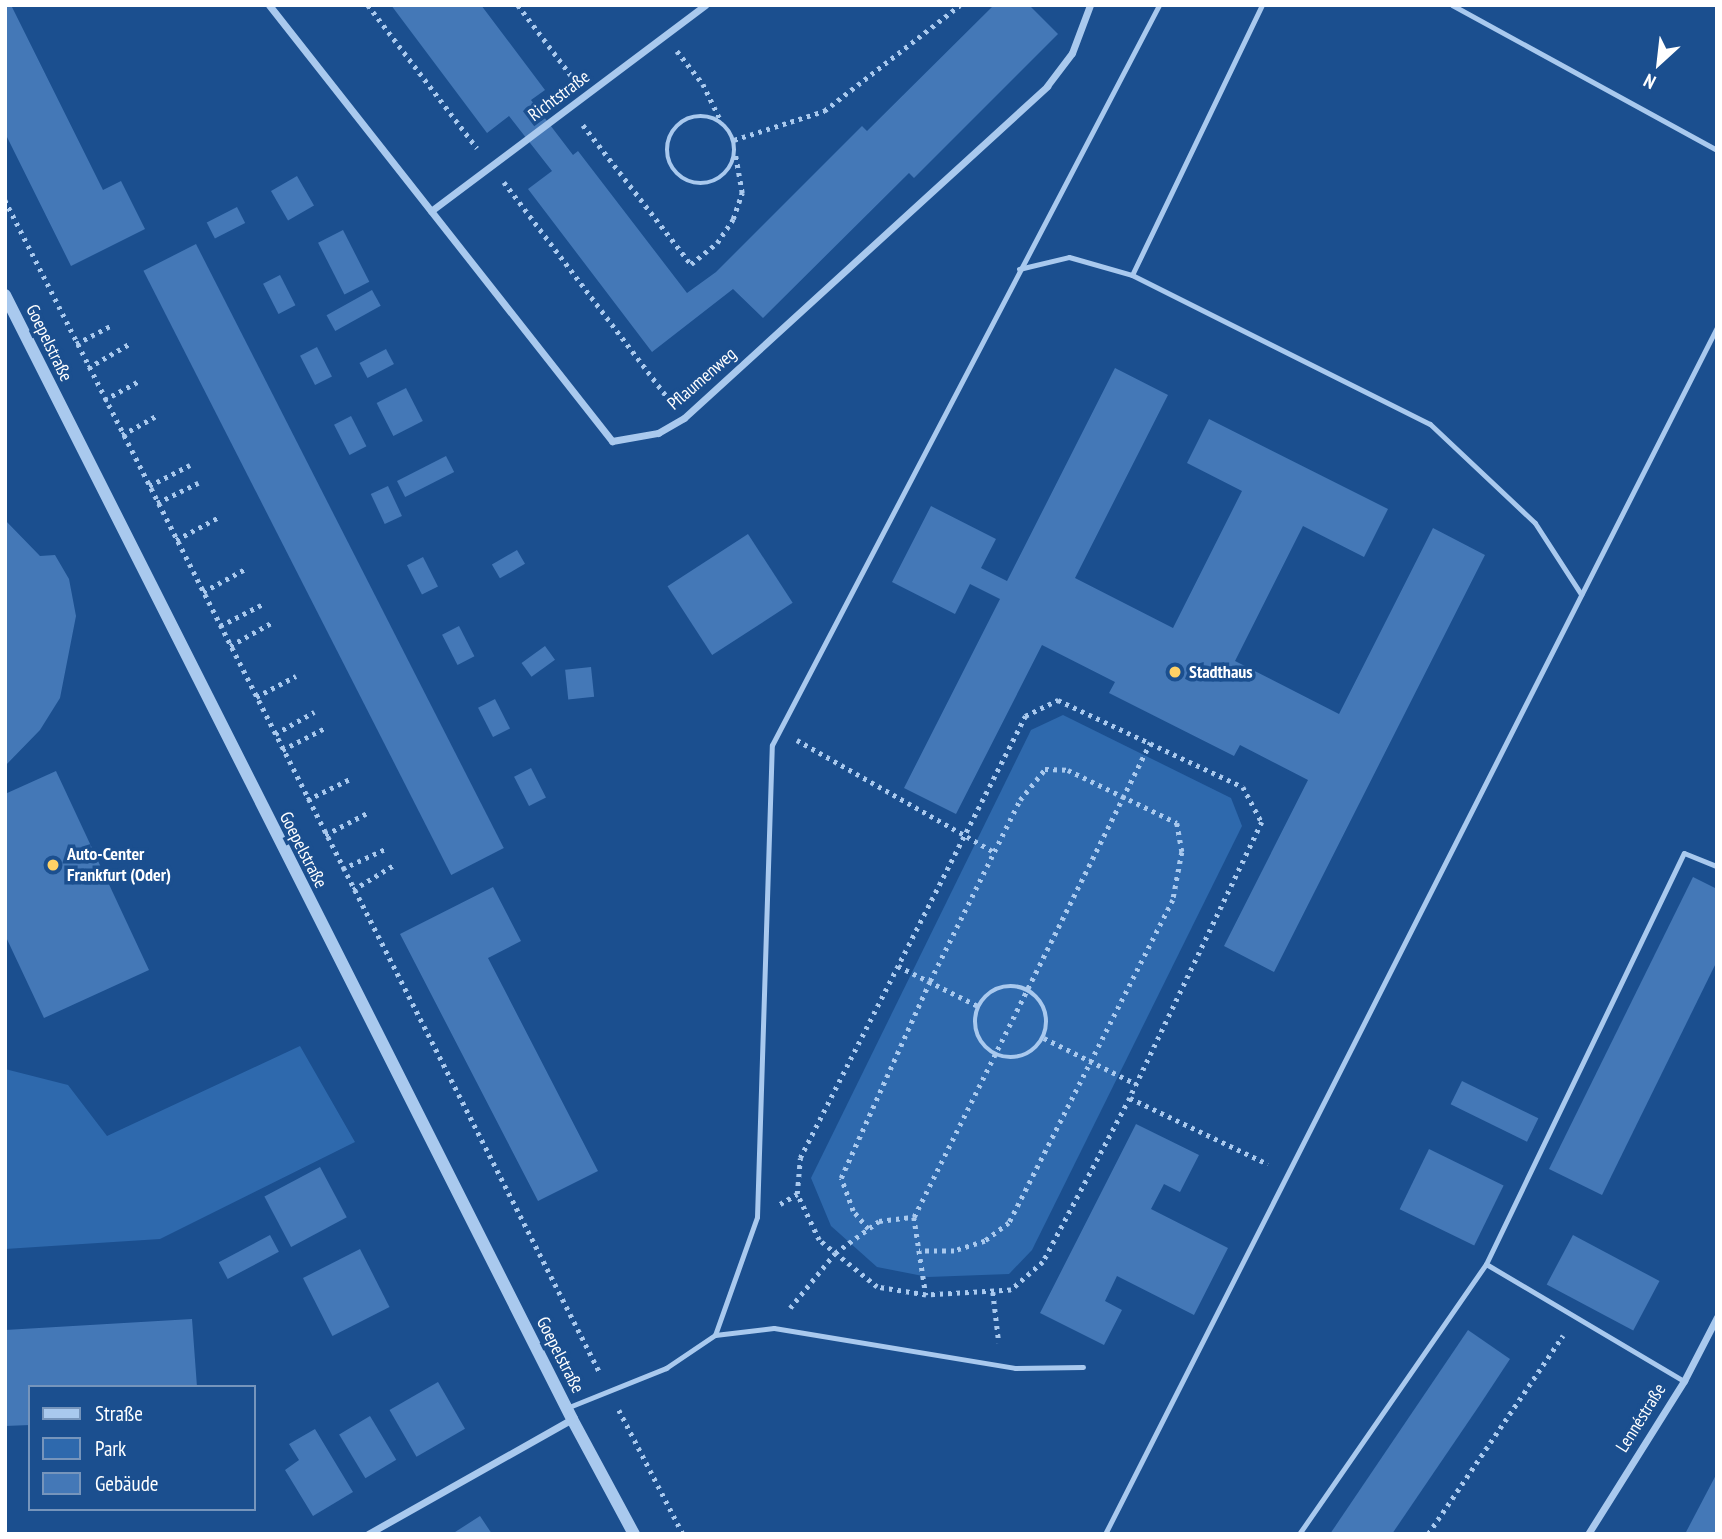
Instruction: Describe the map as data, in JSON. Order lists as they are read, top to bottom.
{
  "streets": {
    "street": [
      "Richtstraße",
      "Goepelstraße",
      "Pflaumenweg",
      "Lennéstraße"
    ]
  },
  "crossings": [
    ["Richtstraße", "Pflaumenweg"]
  ],
  "places": ["Stadthaus", "Auto-Center Frankfurt (Oder)"],
  "legend": ["Straße", "Park", "Gebäude"],
  "north": "bottom left"
}
